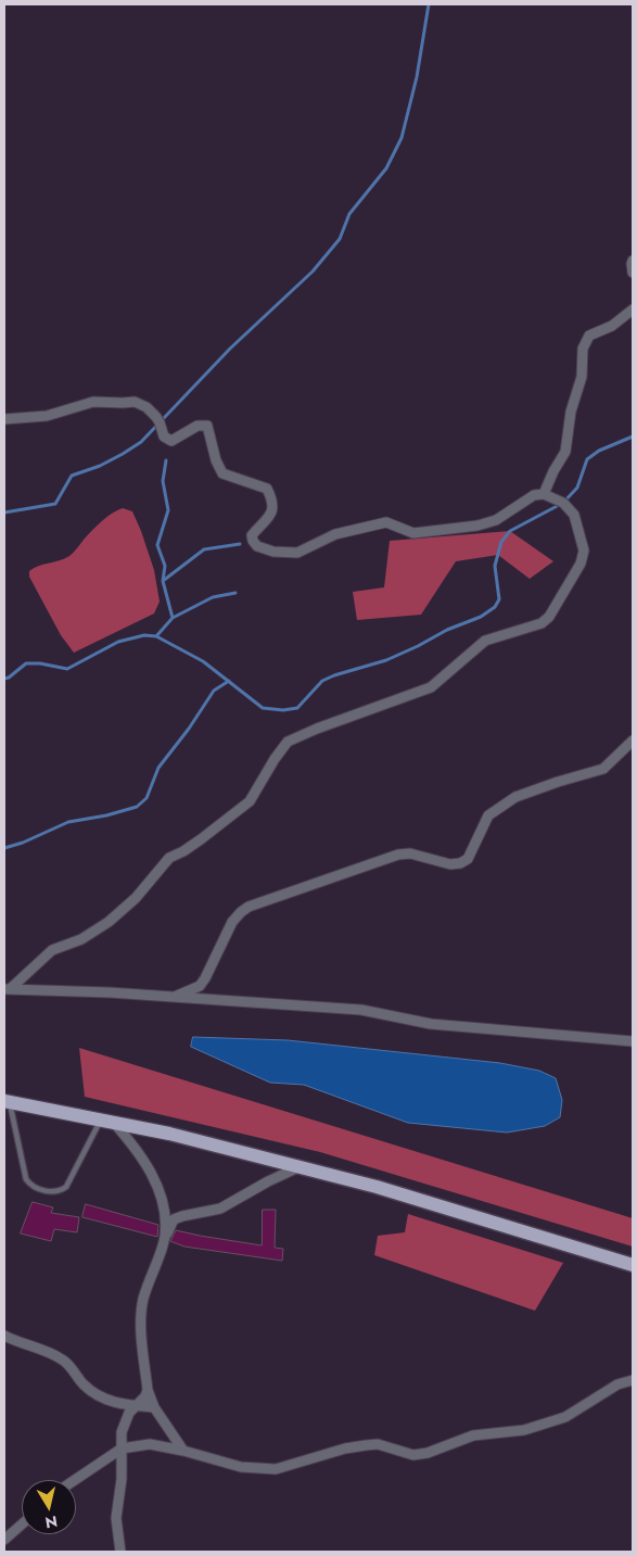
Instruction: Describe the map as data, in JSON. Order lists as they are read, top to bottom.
{
  "north": "bottom"
}
